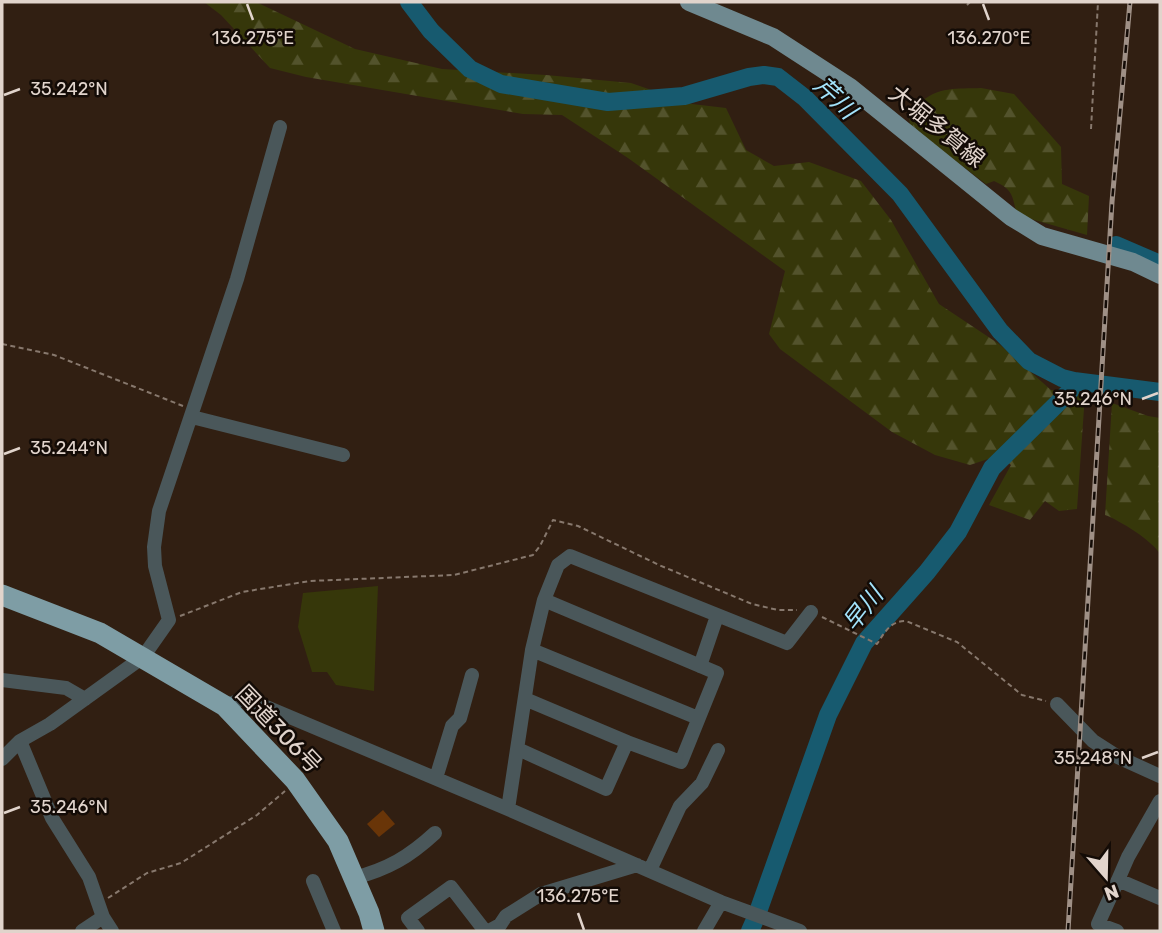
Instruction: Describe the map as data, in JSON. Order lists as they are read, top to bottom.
{
  "streets": {
    "highway": ["国道306号"],
    "main road": ["大堀多賀線"]
  },
  "water": ["芹川", "早川"],
  "north": "bottom",
  "coordinates": [
    "136.275°E",
    "136.270°E",
    "35.242°N",
    "35.246°N",
    "35.244°N",
    "35.248°N"
  ]
}
